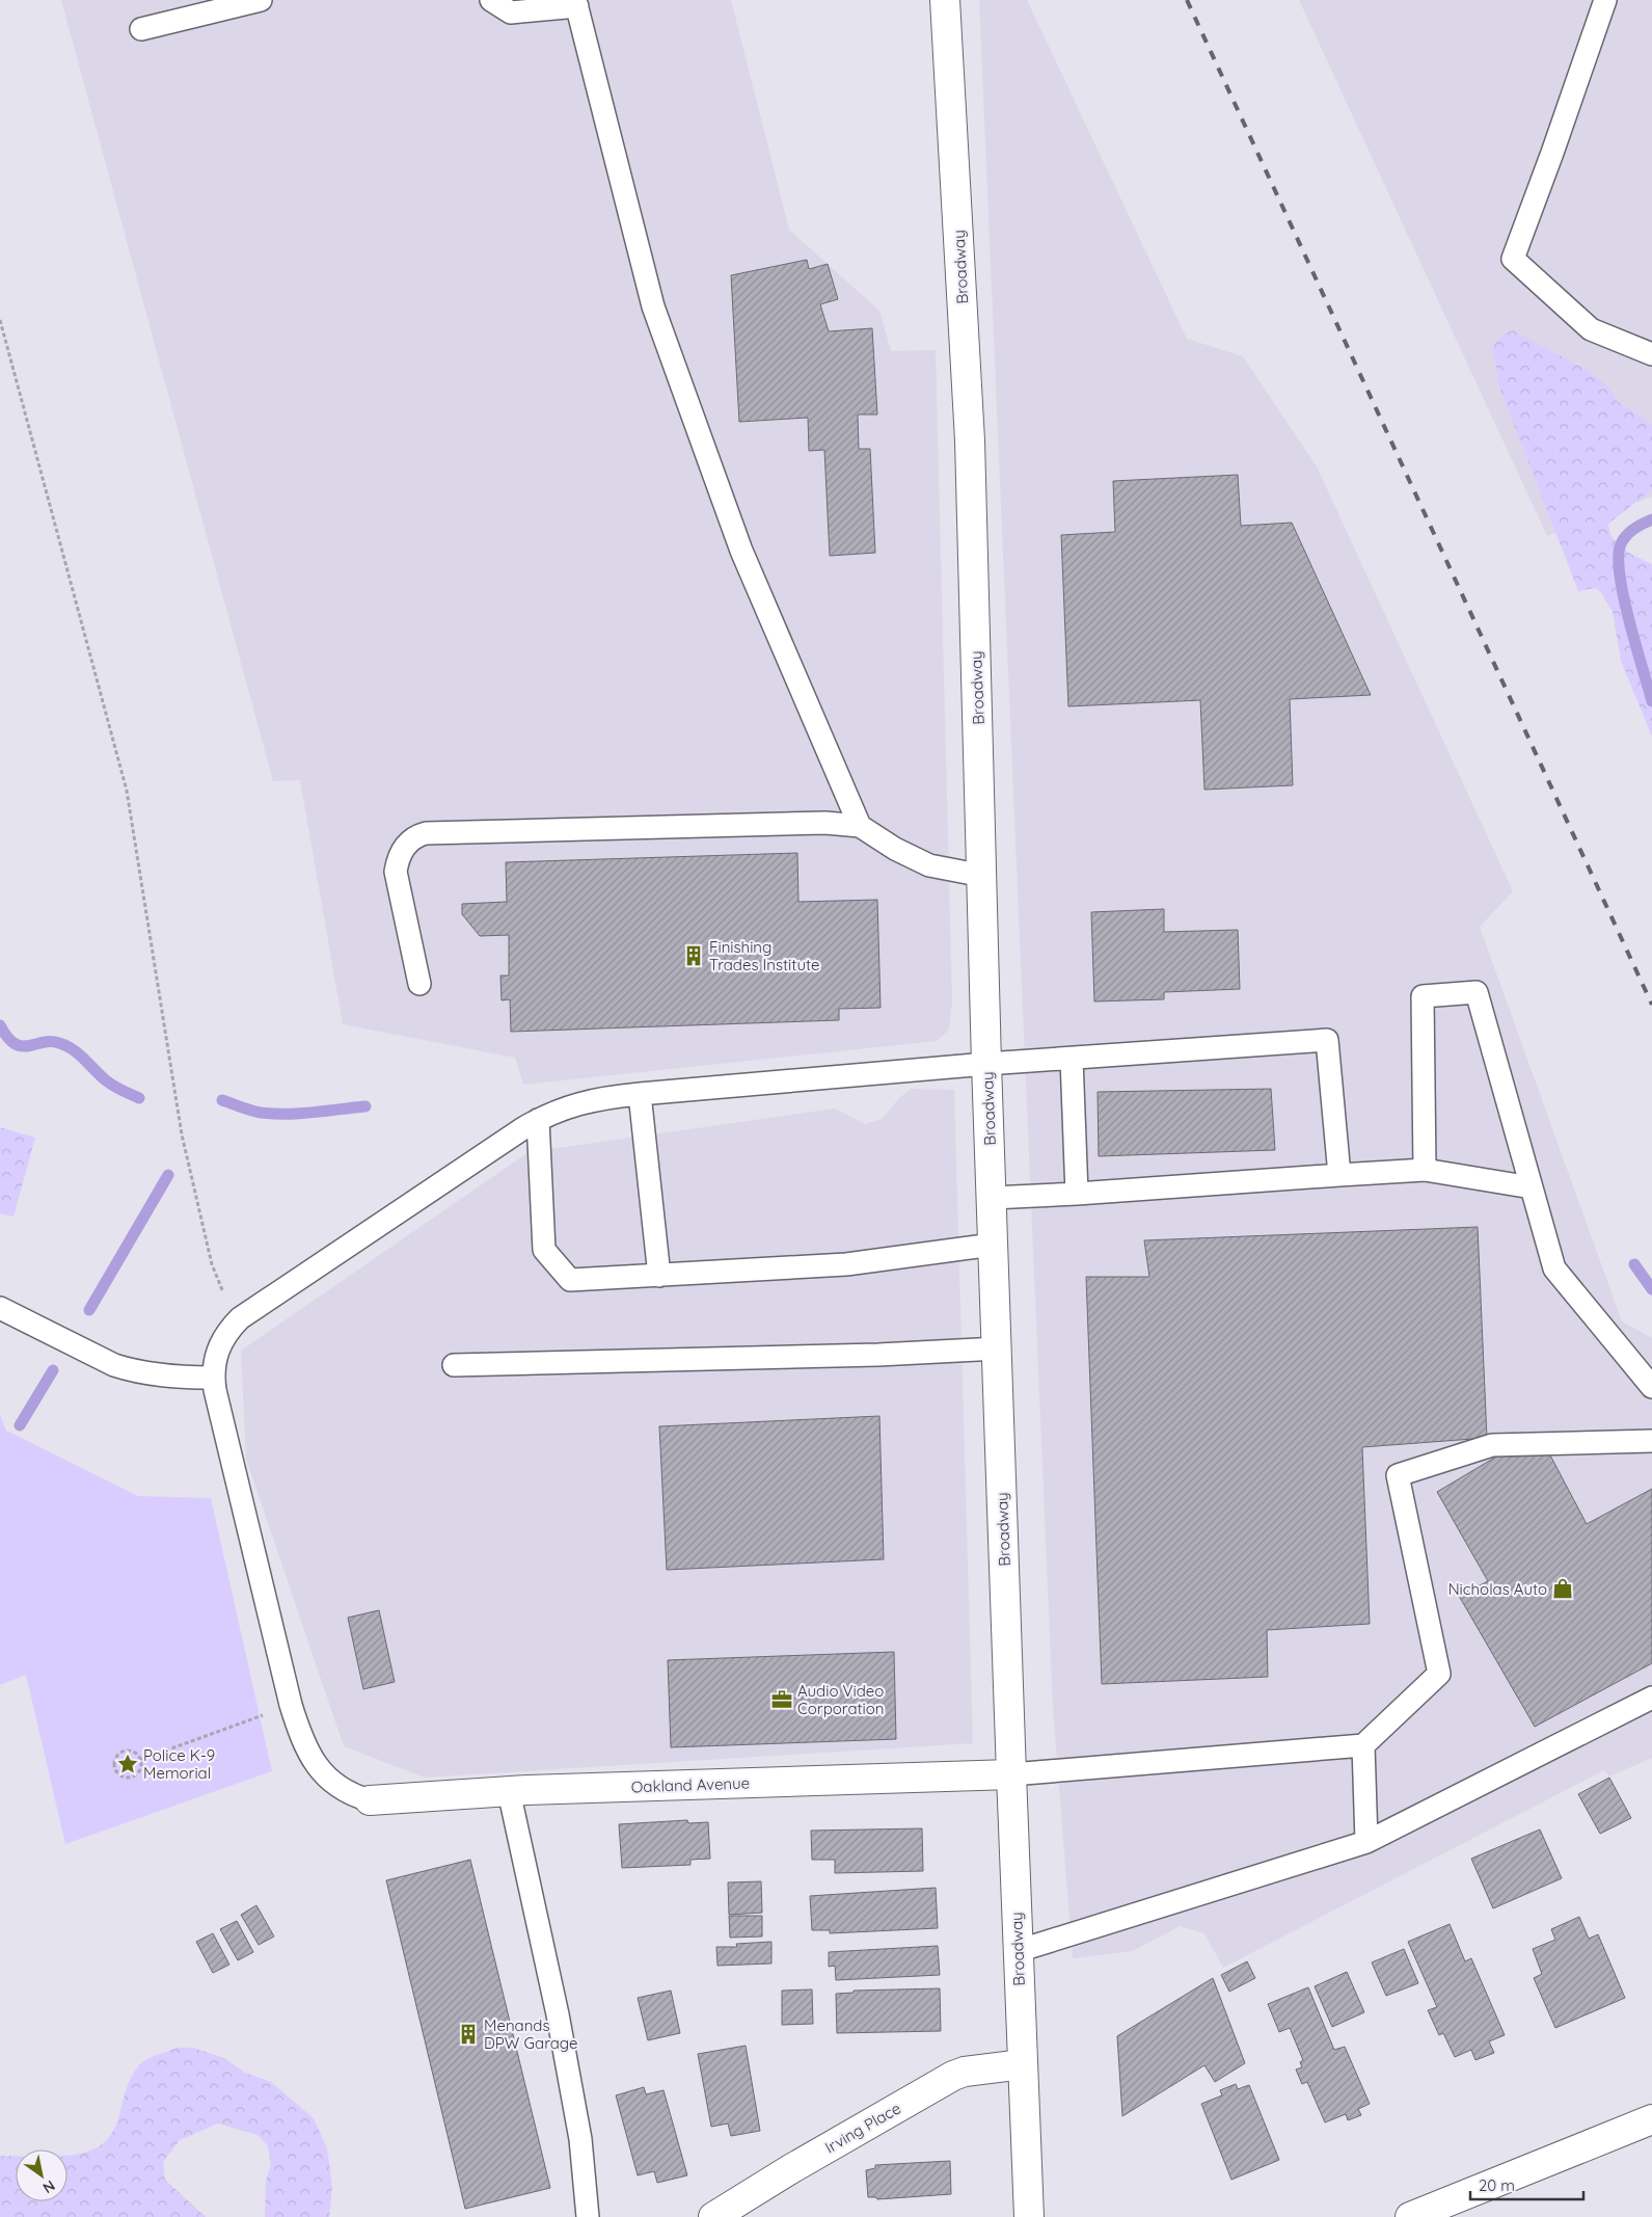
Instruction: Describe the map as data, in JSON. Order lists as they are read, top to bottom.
{
  "streets": {
    "main road": ["Broadway", "Oakland Avenue", "Irving Place"]
  },
  "crossings": [
    ["Broadway", "Oakland Avenue"],
    ["Broadway", "Irving Place"]
  ],
  "places": {
    "building": ["Finishing Trades Institute", "Menands DPW Garage"],
    "shop": ["Nicholas Auto"],
    "office": ["Audio Video Corporation"],
    "place": ["Police K-9 Memorial"]
  },
  "scale_bar": "20 m",
  "north": "bottom right"
}
